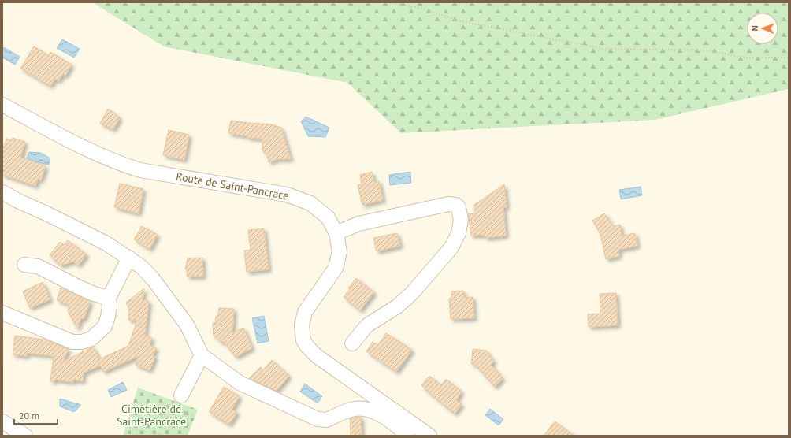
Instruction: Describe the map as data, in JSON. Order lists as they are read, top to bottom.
{
  "streets": {
    "street": ["Route de Saint-Pancrace"]
  },
  "parks": ["Cimetière de Saint-Pancrace"],
  "scale_bar": "20 m",
  "north": "left"
}
